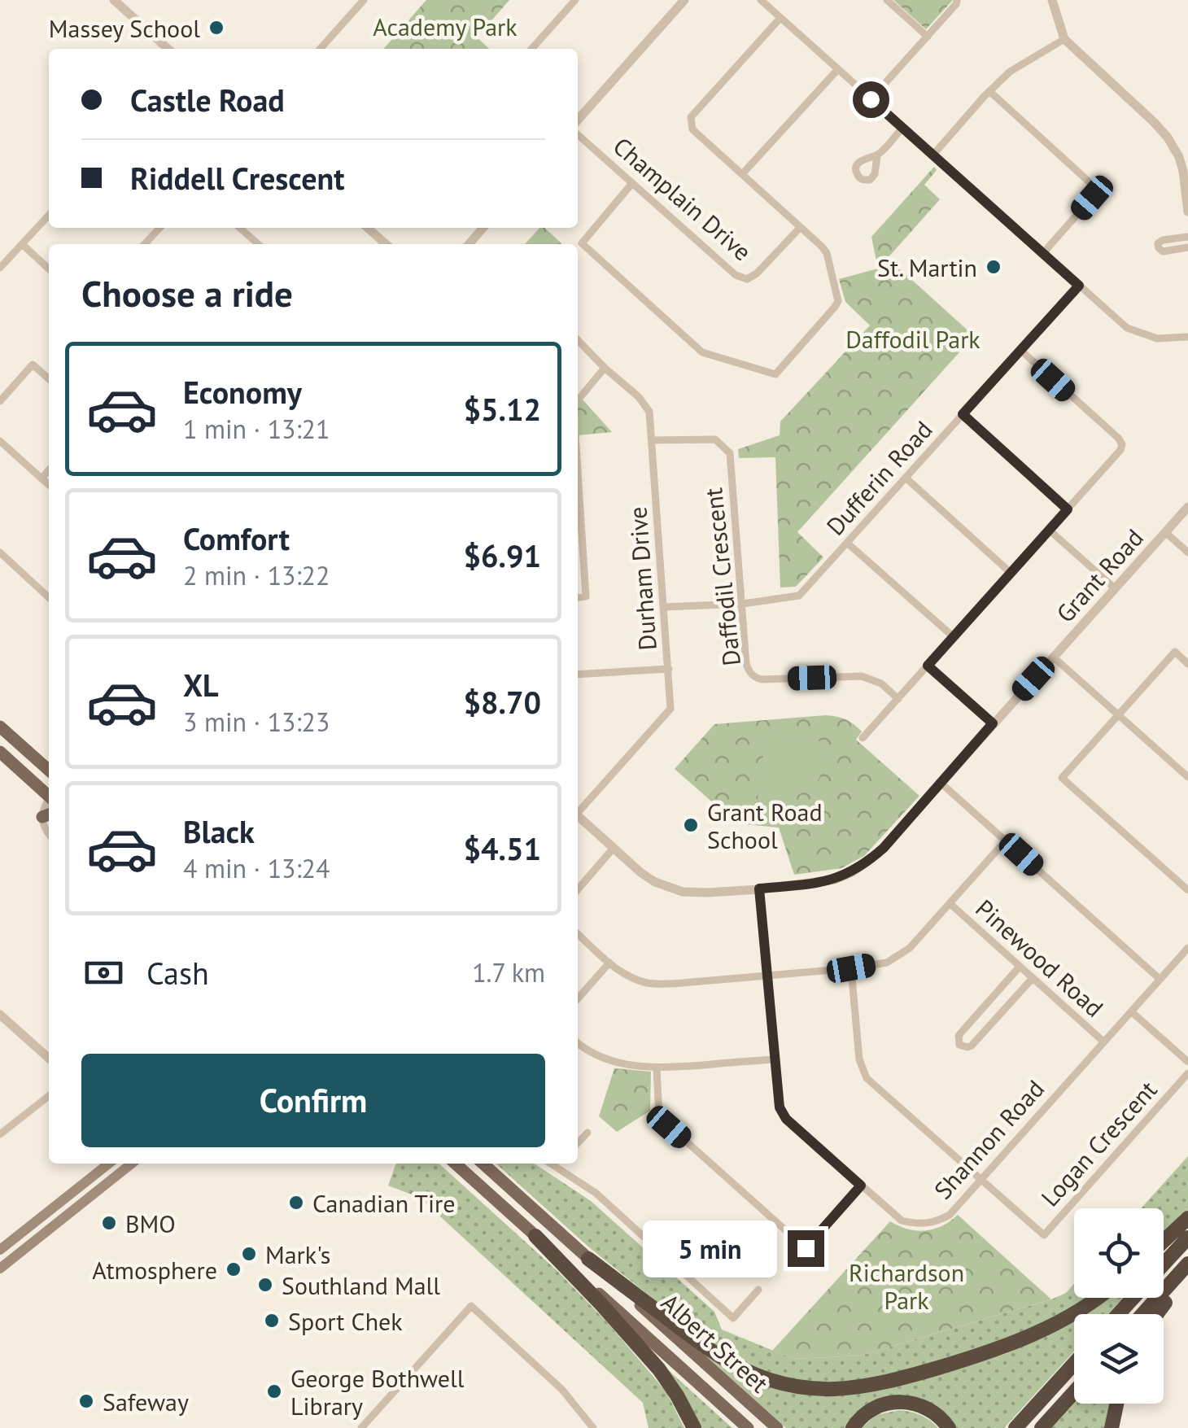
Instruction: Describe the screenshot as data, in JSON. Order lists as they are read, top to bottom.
{
  "streets": {
    "main road": ["Albert Street"],
    "street": [
      "Champlain Drive",
      "Dufferin Road",
      "Grant Road",
      "Daffodil Crescent",
      "Durham Drive",
      "Pinewood Road",
      "Shannon Road",
      "Logan Crescent"
    ]
  },
  "crossings": [
    ["Dufferin Road", "Daffodil Crescent"],
    ["Dufferin Road", "Durham Drive"],
    ["Grant Road", "Shannon Road"],
    ["Daffodil Crescent", "Durham Drive"],
    ["Pinewood Road", "Shannon Road"],
    ["Shannon Road", "Logan Crescent"]
  ],
  "parks": ["Academy Park", "Daffodil Park", "Richardson Park"],
  "places": [
    "Massey School",
    "St. Martin",
    "Grant Road School",
    "Canadian Tire",
    "BMO",
    "Mark's",
    "Atmosphere",
    "Southland Mall",
    "Sport Chek",
    "George Bothwell Library",
    "Safeway"
  ],
  "page": {
    "banner": ["Castle Road", "Riddell Crescent"],
    "heading": "Choose a ride",
    "list": [
      {
        "name": "Economy",
        "note": "1 min · 13:21",
        "value": "$5.12"
      },
      {
        "name": "Comfort",
        "note": "2 min · 13:22",
        "value": "$6.91"
      },
      {
        "name": "XL",
        "note": "3 min · 13:23",
        "value": "$8.70"
      },
      {
        "name": "Black",
        "note": "4 min · 13:24",
        "value": "$4.51"
      }
    ],
    "pay": ["Cash", "1.7 km"],
    "buttons": "Confirm",
    "bubble": "5 min"
  }
}
